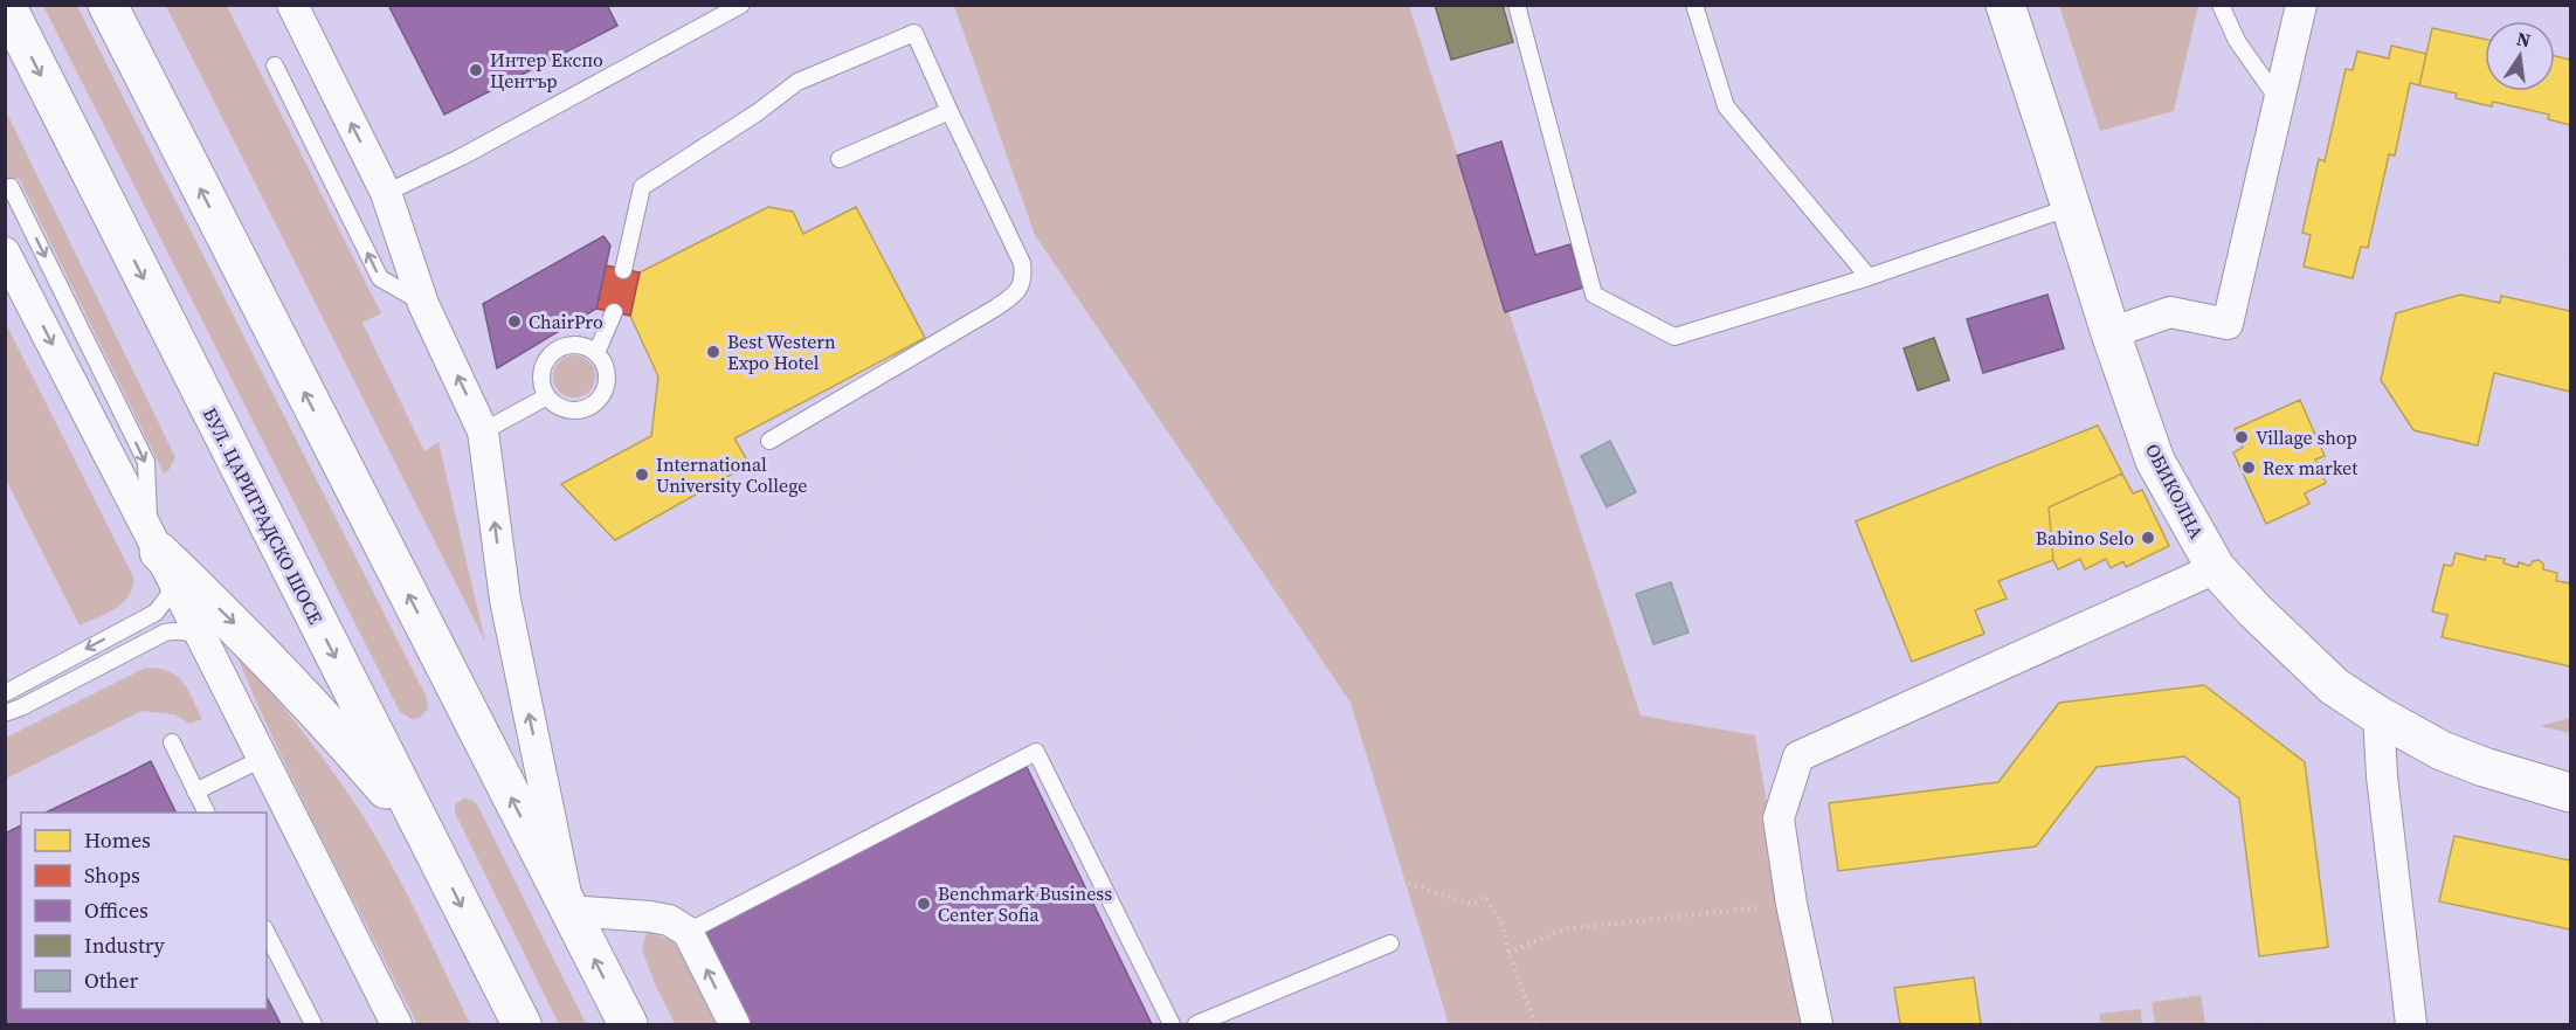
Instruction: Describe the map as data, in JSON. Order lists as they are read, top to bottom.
{
  "streets": {
    "main road": ["ОБИКОЛНА", "БУЛ. ЦАРИГРАДСКО ШОСЕ"]
  },
  "places": [
    "Интер Експо Център",
    "ChairPro",
    "Best Western Expo Hotel",
    "Village shop",
    "Rex market",
    "International University College",
    "Babino Selo",
    "Benchmark Business Center Sofia"
  ],
  "legend": [
    "Homes",
    "Shops",
    "Offices",
    "Industry",
    "Other"
  ],
  "north": "top"
}
